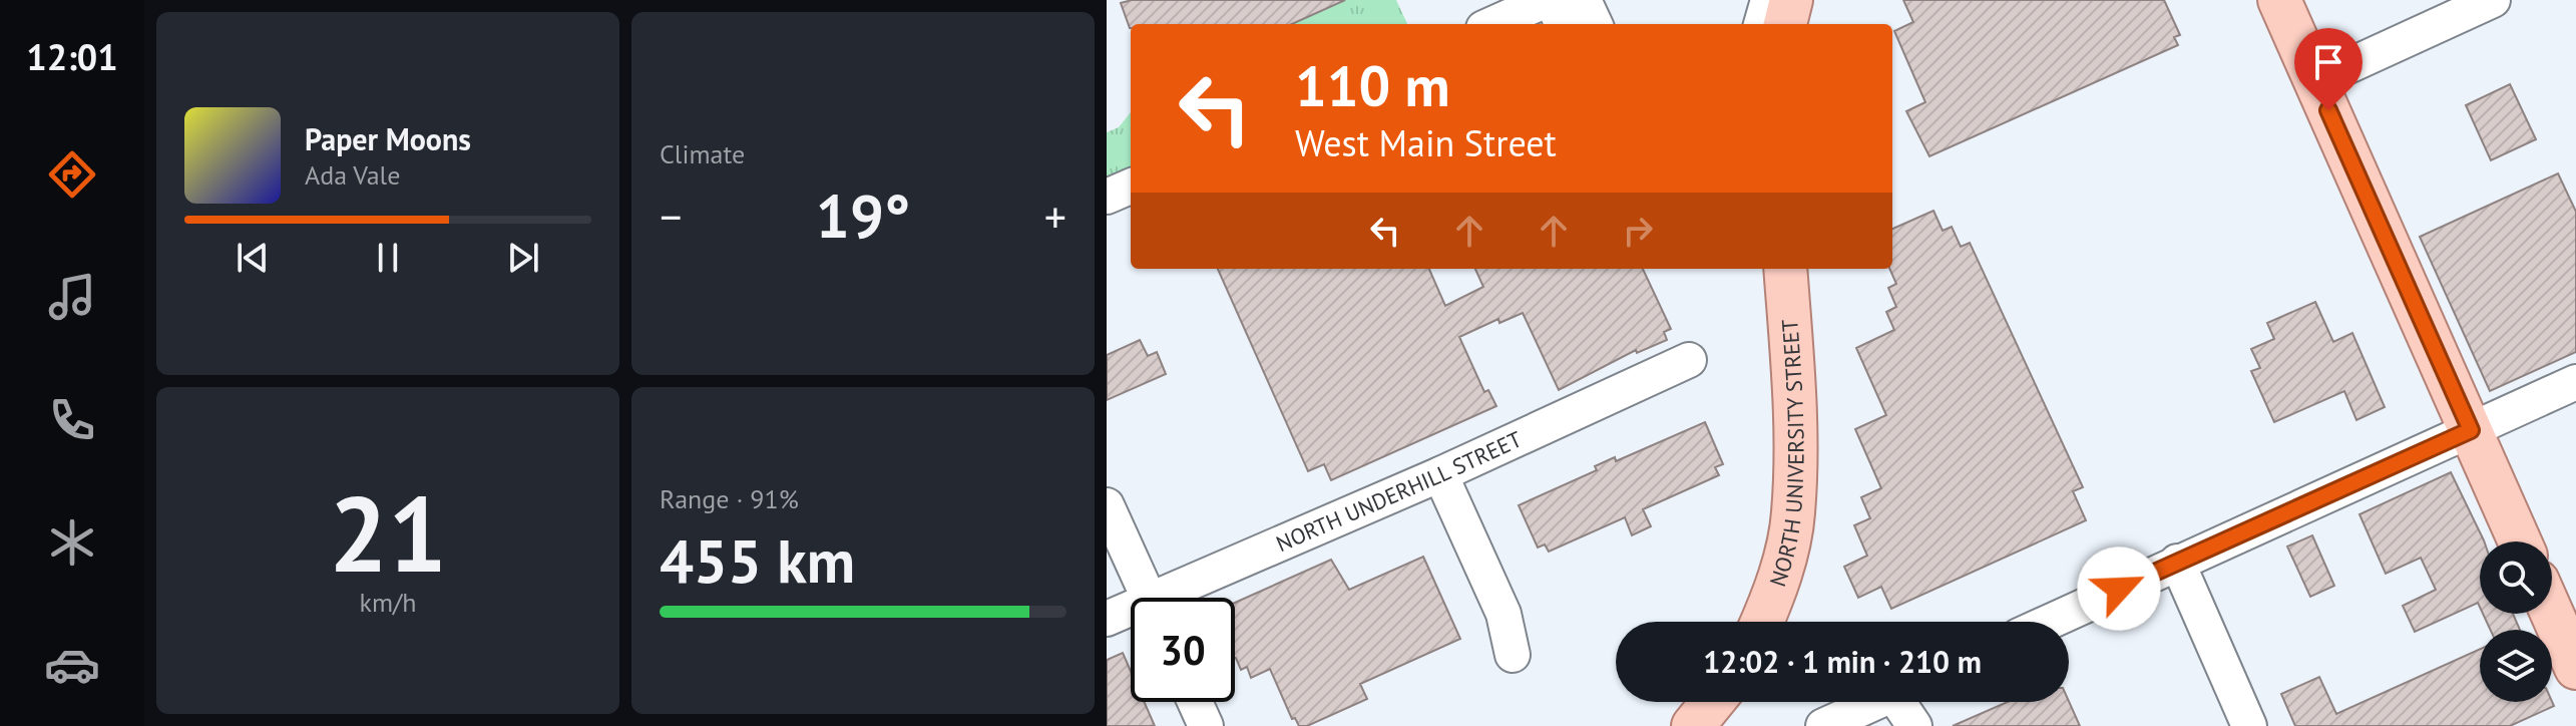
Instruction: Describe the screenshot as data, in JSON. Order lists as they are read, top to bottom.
{
  "streets": {
    "main road": ["NORTH UNIVERSITY STREET"],
    "street": ["NORTH UNDERHILL STREET"]
  },
  "page": {
    "tabs": "12:01",
    "tile": [
      "Climate",
      ["21", "km/h"],
      ["Range · 91%", "455 km"]
    ],
    "turn": ["110 m", "West Main Street"],
    "song": ["Paper Moons", "Ada Vale"],
    "heat": ["−", "19°", "+"],
    "limit": "30",
    "trip": "12:02 · 1 min · 210 m"
  }
}
